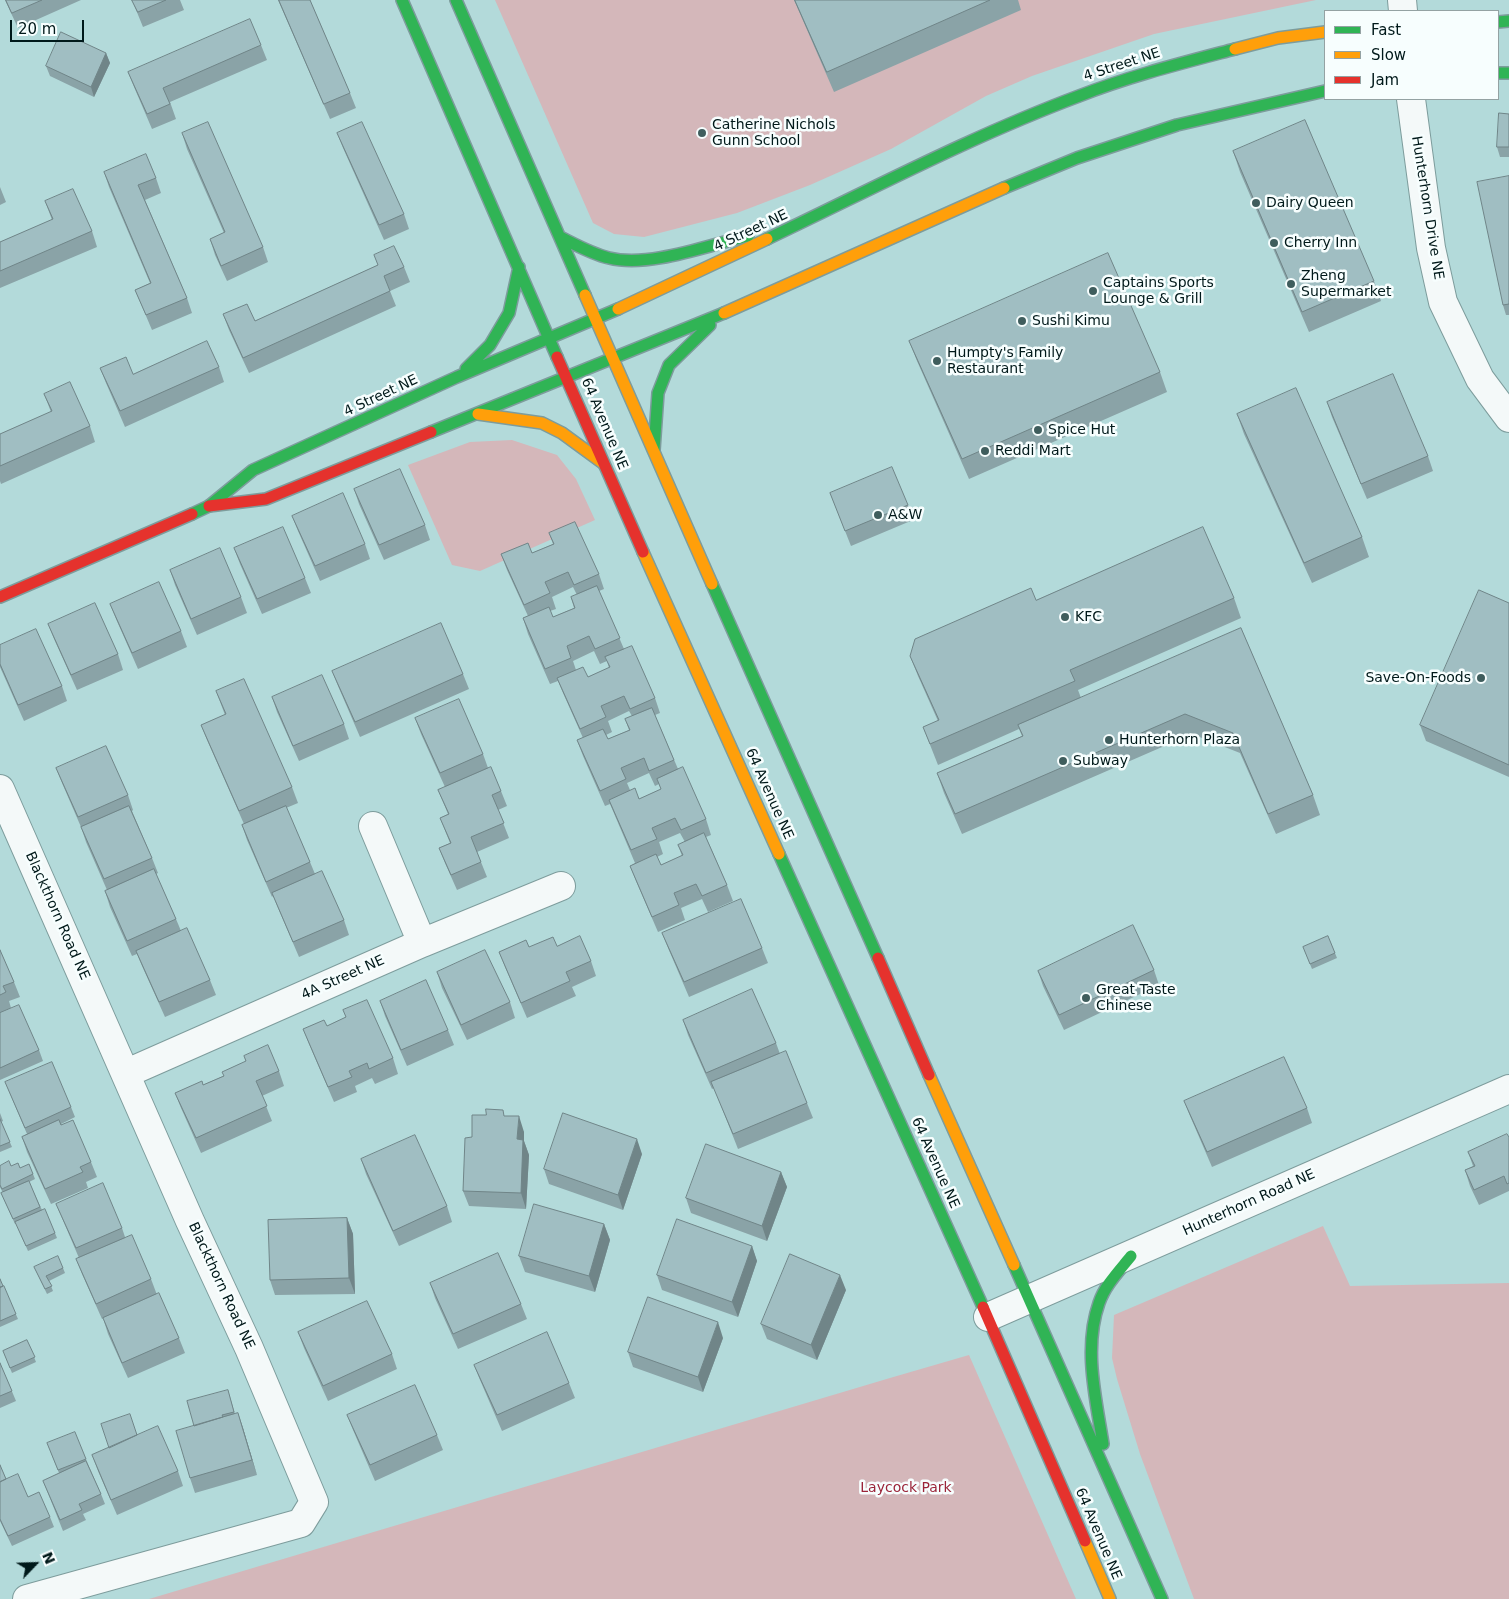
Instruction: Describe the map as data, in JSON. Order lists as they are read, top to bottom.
{
  "streets": {
    "main road": ["4 Street NE", "64 Avenue NE"],
    "street": [
      "Hunterhorn Drive NE",
      "Blackthorn Road NE",
      "4A Street NE",
      "Hunterhorn Road NE"
    ]
  },
  "crossings": [
    ["4 Street NE", "64 Avenue NE"],
    ["64 Avenue NE", "Hunterhorn Road NE"],
    ["Blackthorn Road NE", "4A Street NE"]
  ],
  "parks": ["Laycock Park"],
  "places": [
    "Catherine Nichols Gunn School",
    "Dairy Queen",
    "Cherry Inn",
    "Zheng Supermarket",
    "Captains Sports Lounge & Grill",
    "Sushi Kimu",
    "Humpty's Family Restaurant",
    "Spice Hut",
    "Reddi Mart",
    "A&W",
    "KFC",
    "Save-On-Foods",
    "Hunterhorn Plaza",
    "Subway",
    "Great Taste Chinese"
  ],
  "legend": ["Fast", "Slow", "Jam"],
  "scale_bar": "20 m",
  "north": "top right"
}
